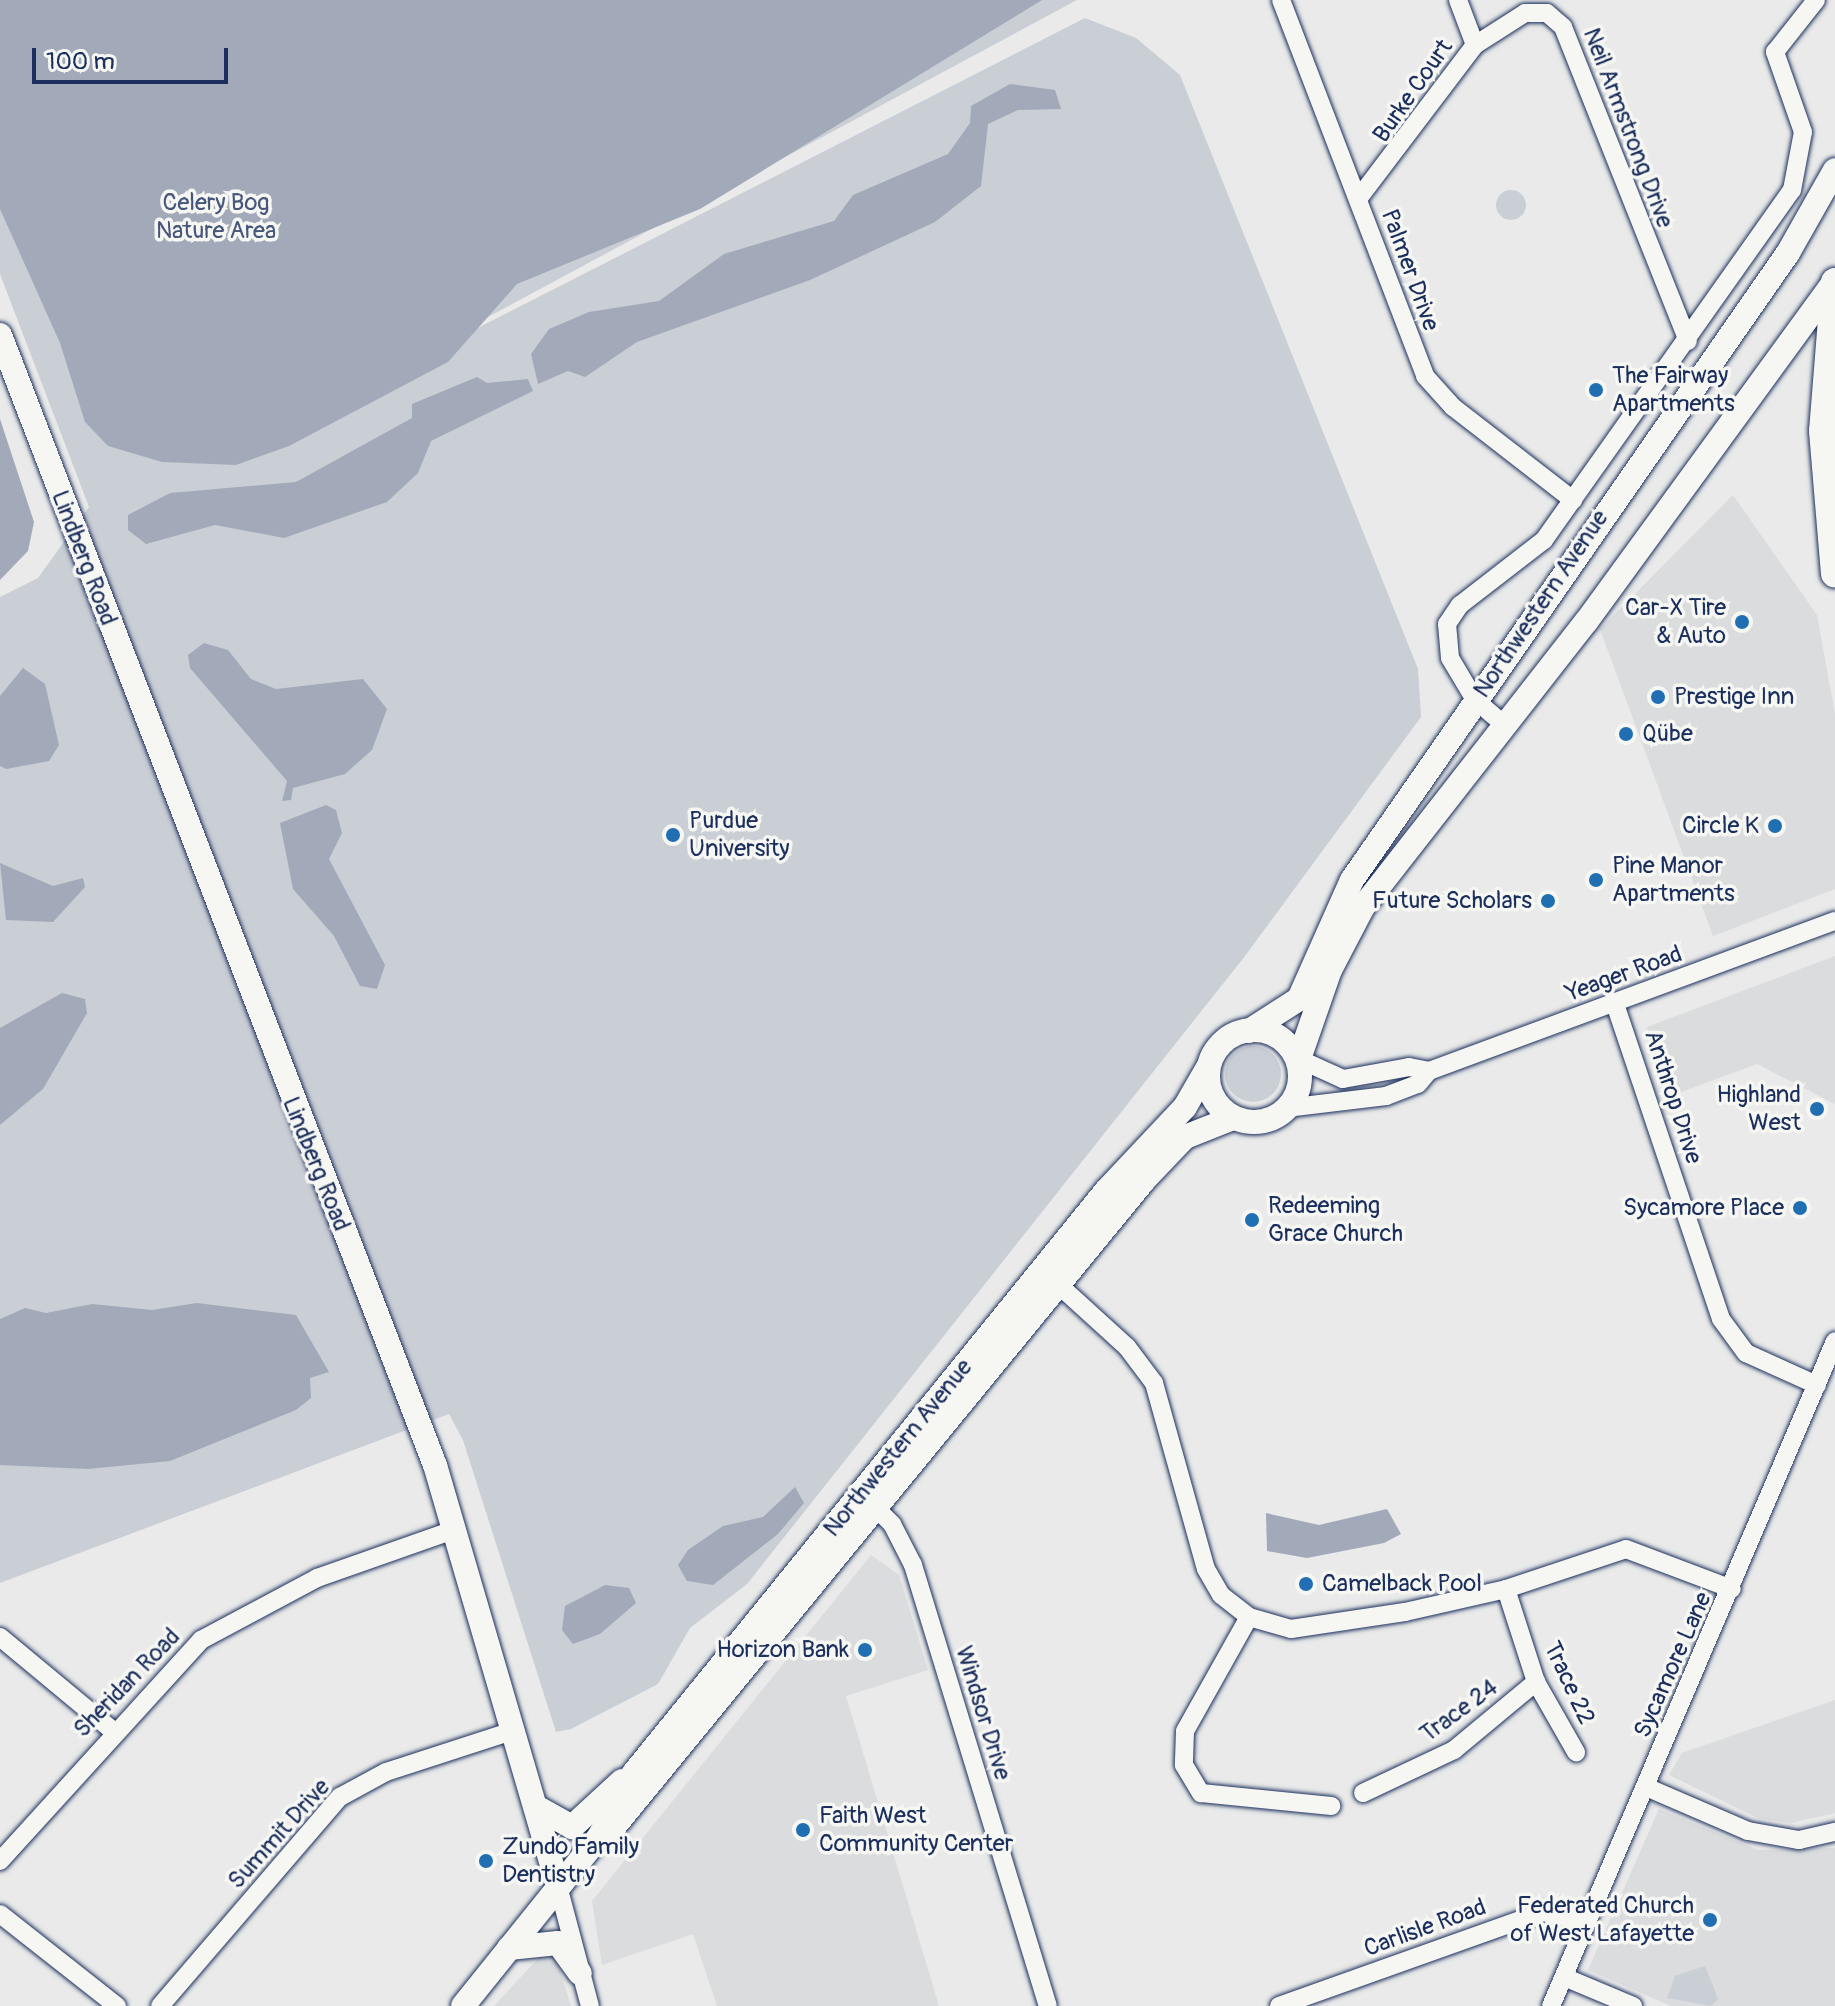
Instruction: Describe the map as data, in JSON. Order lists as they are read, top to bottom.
{
  "streets": {
    "main road": ["Lindberg Road", "Northwestern Avenue"],
    "street": [
      "Burke Court",
      "Neil Armstrong Drive",
      "Palmer Drive",
      "Yeager Road",
      "Anthrop Drive",
      "Sycamore Lane",
      "Sheridan Road",
      "Trace 22",
      "Trace 24",
      "Windsor Drive",
      "Summit Drive",
      "Carlisle Road"
    ]
  },
  "crossings": [
    ["Burke Court", "Neil Armstrong Drive"],
    ["Burke Court", "Palmer Drive"],
    ["Lindberg Road", "Northwestern Avenue"],
    ["Lindberg Road", "Sheridan Road"],
    ["Lindberg Road", "Summit Drive"],
    ["Northwestern Avenue", "Yeager Road"],
    ["Northwestern Avenue", "Windsor Drive"],
    ["Yeager Road", "Anthrop Drive"],
    ["Anthrop Drive", "Sycamore Lane"],
    ["Sycamore Lane", "Carlisle Road"],
    ["Trace 22", "Trace 24"]
  ],
  "parks": ["Celery Bog Nature Area"],
  "places": [
    "The Fairway Apartments",
    "Car-X Tire & Auto",
    "Prestige Inn",
    "Qübe",
    "Circle K",
    "Purdue University",
    "Pine Manor Apartments",
    "Future Scholars",
    "Highland West",
    "Sycamore Place",
    "Redeeming Grace Church",
    "Camelback Pool",
    "Horizon Bank",
    "Faith West Community Center",
    "Zundo Family Dentistry",
    "Federated Church of West Lafayette"
  ],
  "scale_bar": "100 m"
}
